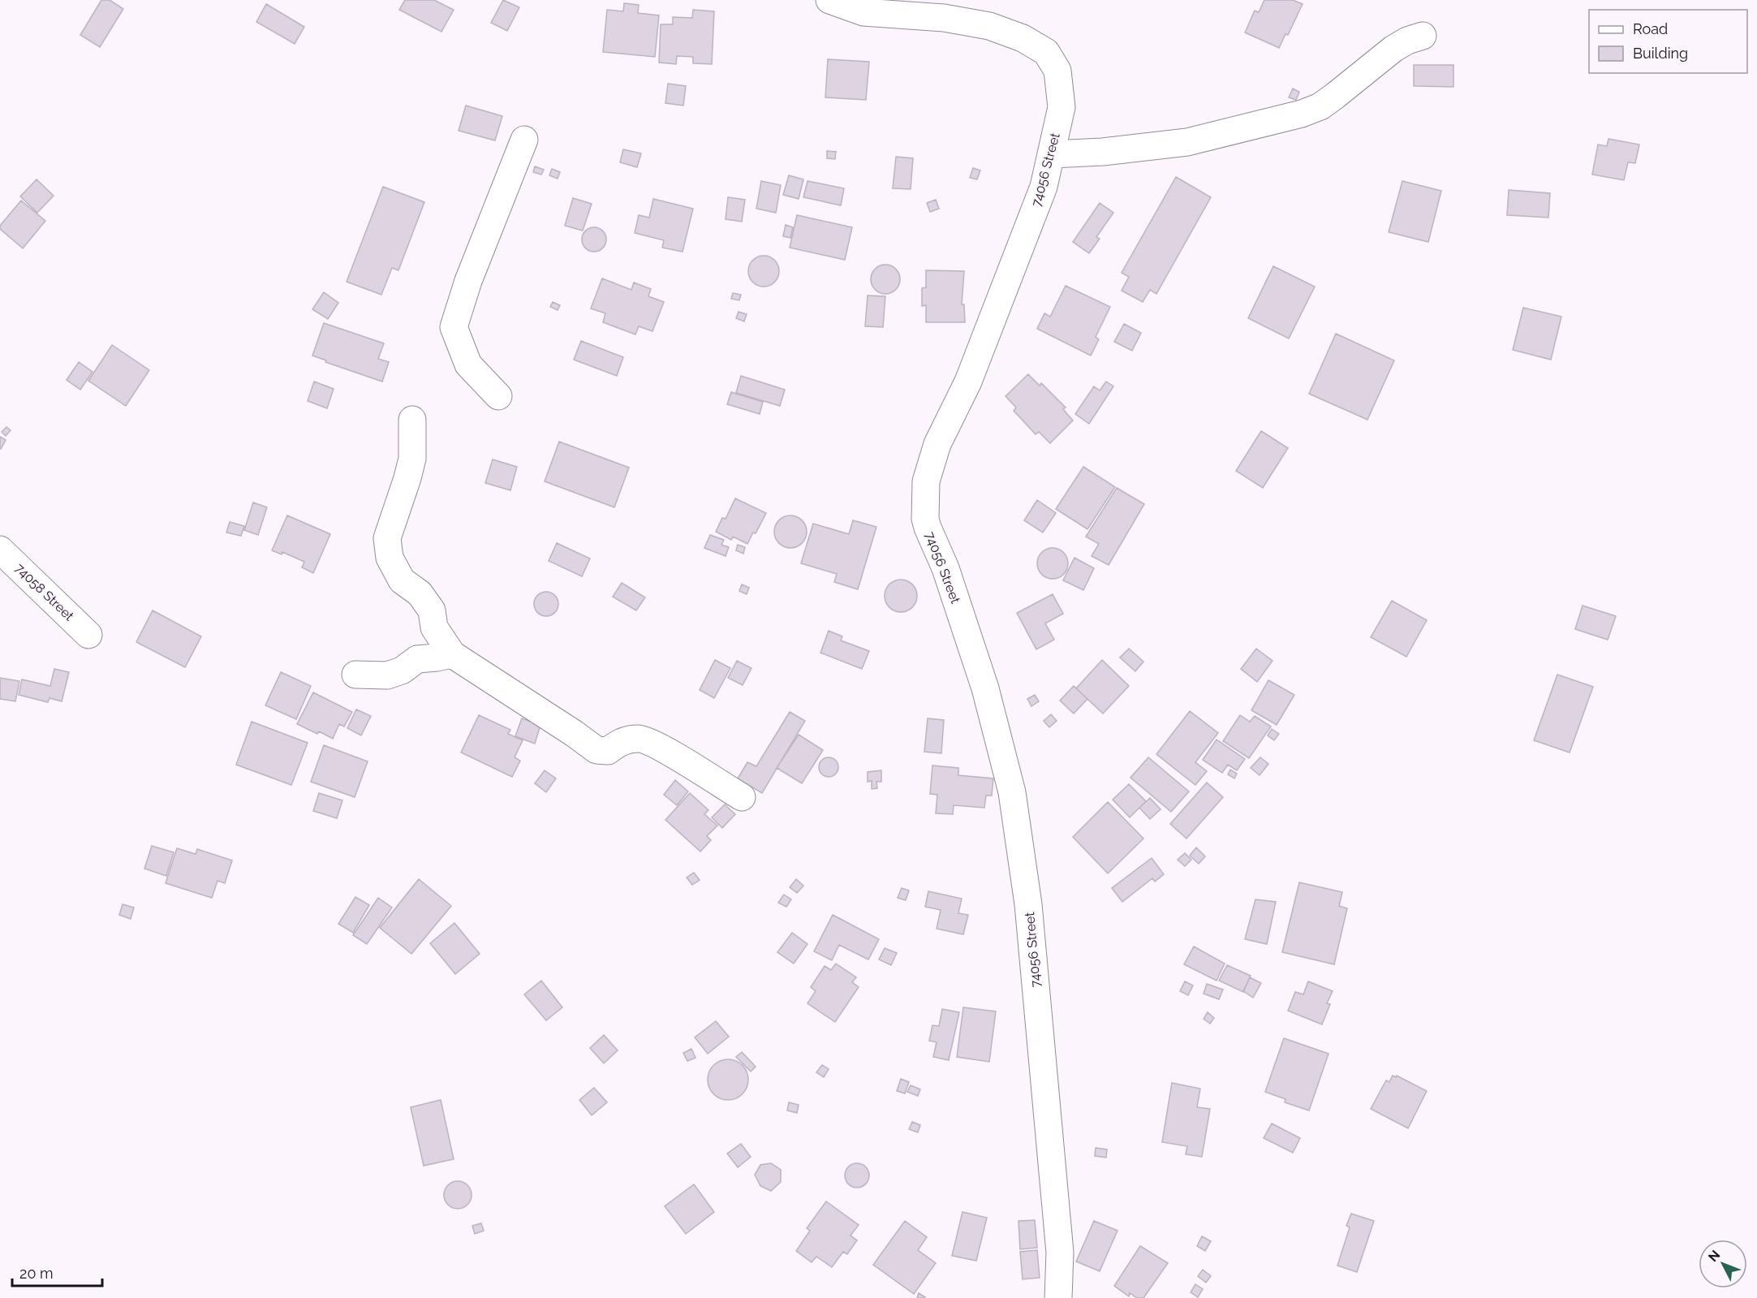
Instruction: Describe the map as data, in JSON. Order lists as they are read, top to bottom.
{
  "streets": {
    "street": ["74056 Street", "74058 Street"]
  },
  "legend": ["Road", "Building"],
  "scale_bar": "20 m",
  "north": "top left"
}
